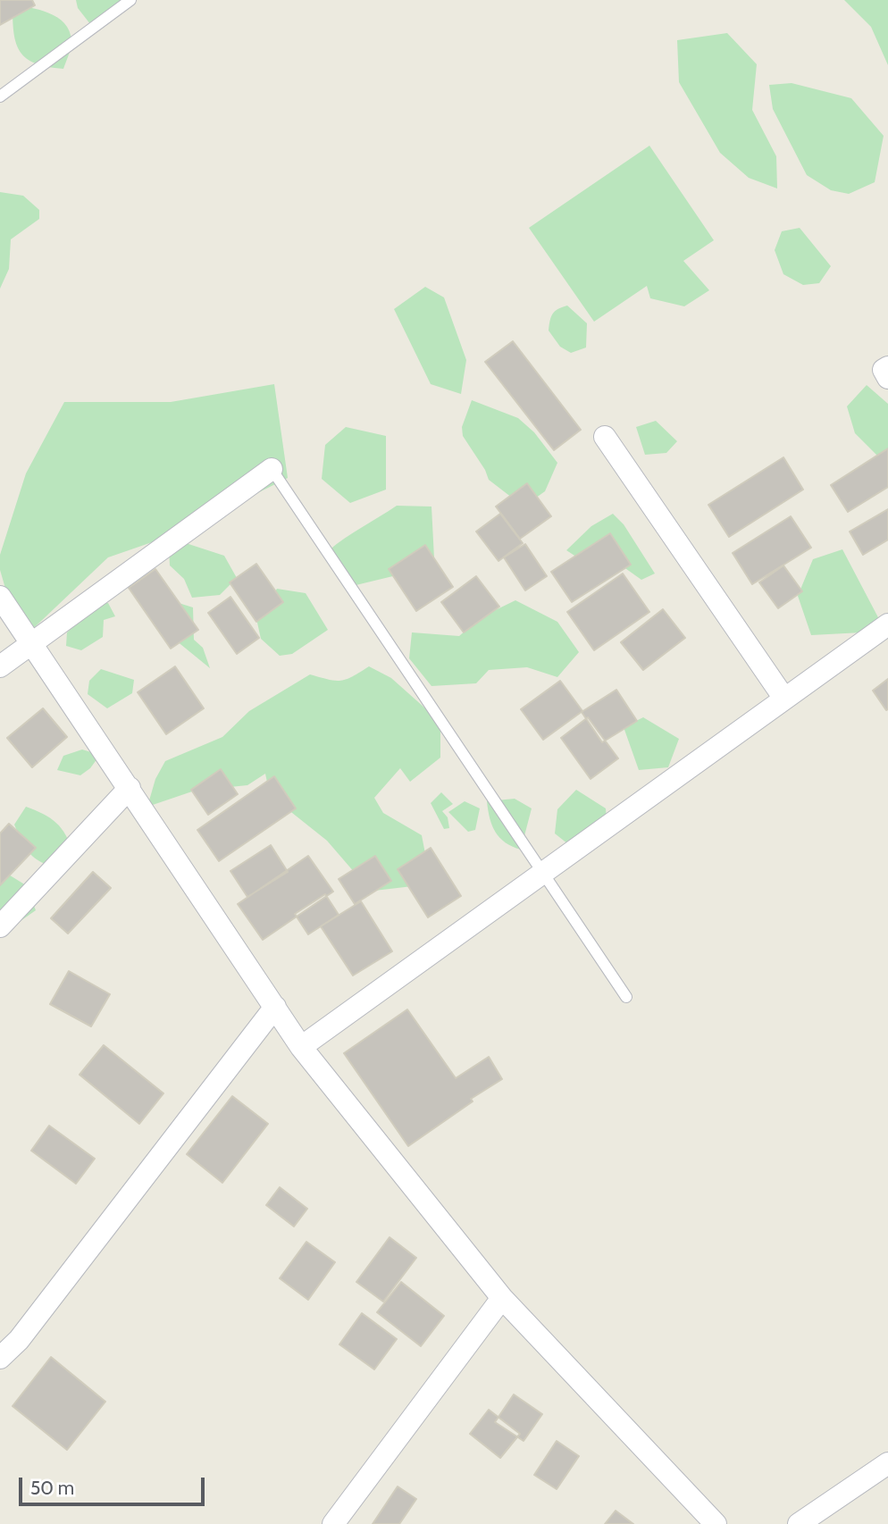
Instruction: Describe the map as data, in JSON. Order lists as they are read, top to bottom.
{
  "scale_bar": "50 m"
}
